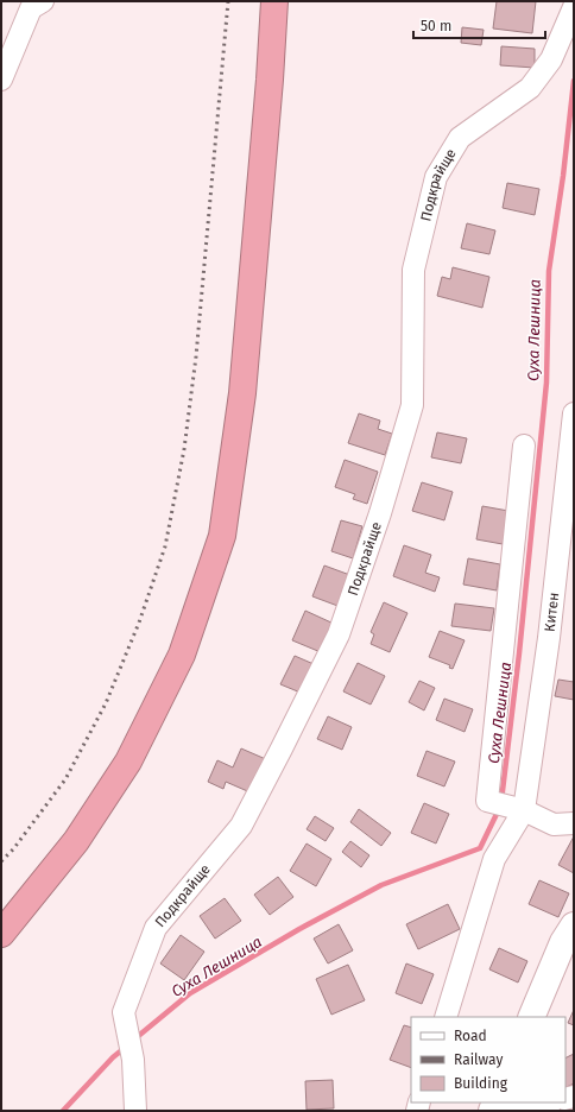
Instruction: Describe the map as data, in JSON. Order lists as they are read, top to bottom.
{
  "streets": {
    "street": ["Подкрайще", "Китен"]
  },
  "water": ["Суха Лешница"],
  "legend": ["Road", "Railway", "Building"],
  "scale_bar": "50 m"
}
